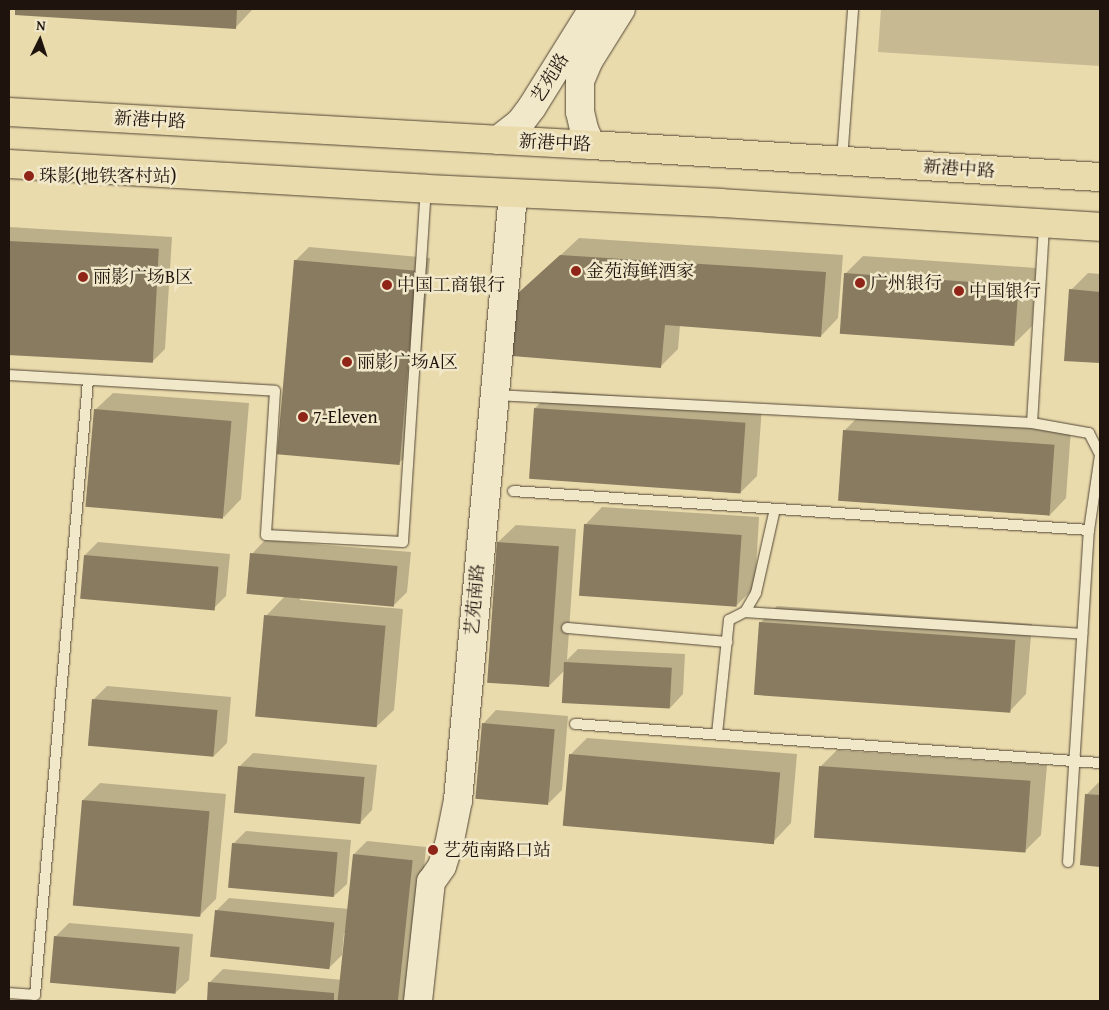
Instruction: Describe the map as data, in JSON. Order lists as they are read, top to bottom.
{
  "streets": {
    "main road": ["新港中路"],
    "street": ["艺苑路", "艺苑南路"]
  },
  "crossings": [
    ["艺苑路", "新港中路"]
  ],
  "places": [
    "珠影(地铁客村站)",
    "金苑海鲜酒家",
    "丽影广场B区",
    "广州银行",
    "中国工商银行",
    "中国银行",
    "丽影广场A区",
    "7-Eleven",
    "艺苑南路口站"
  ],
  "north": "top"
}
